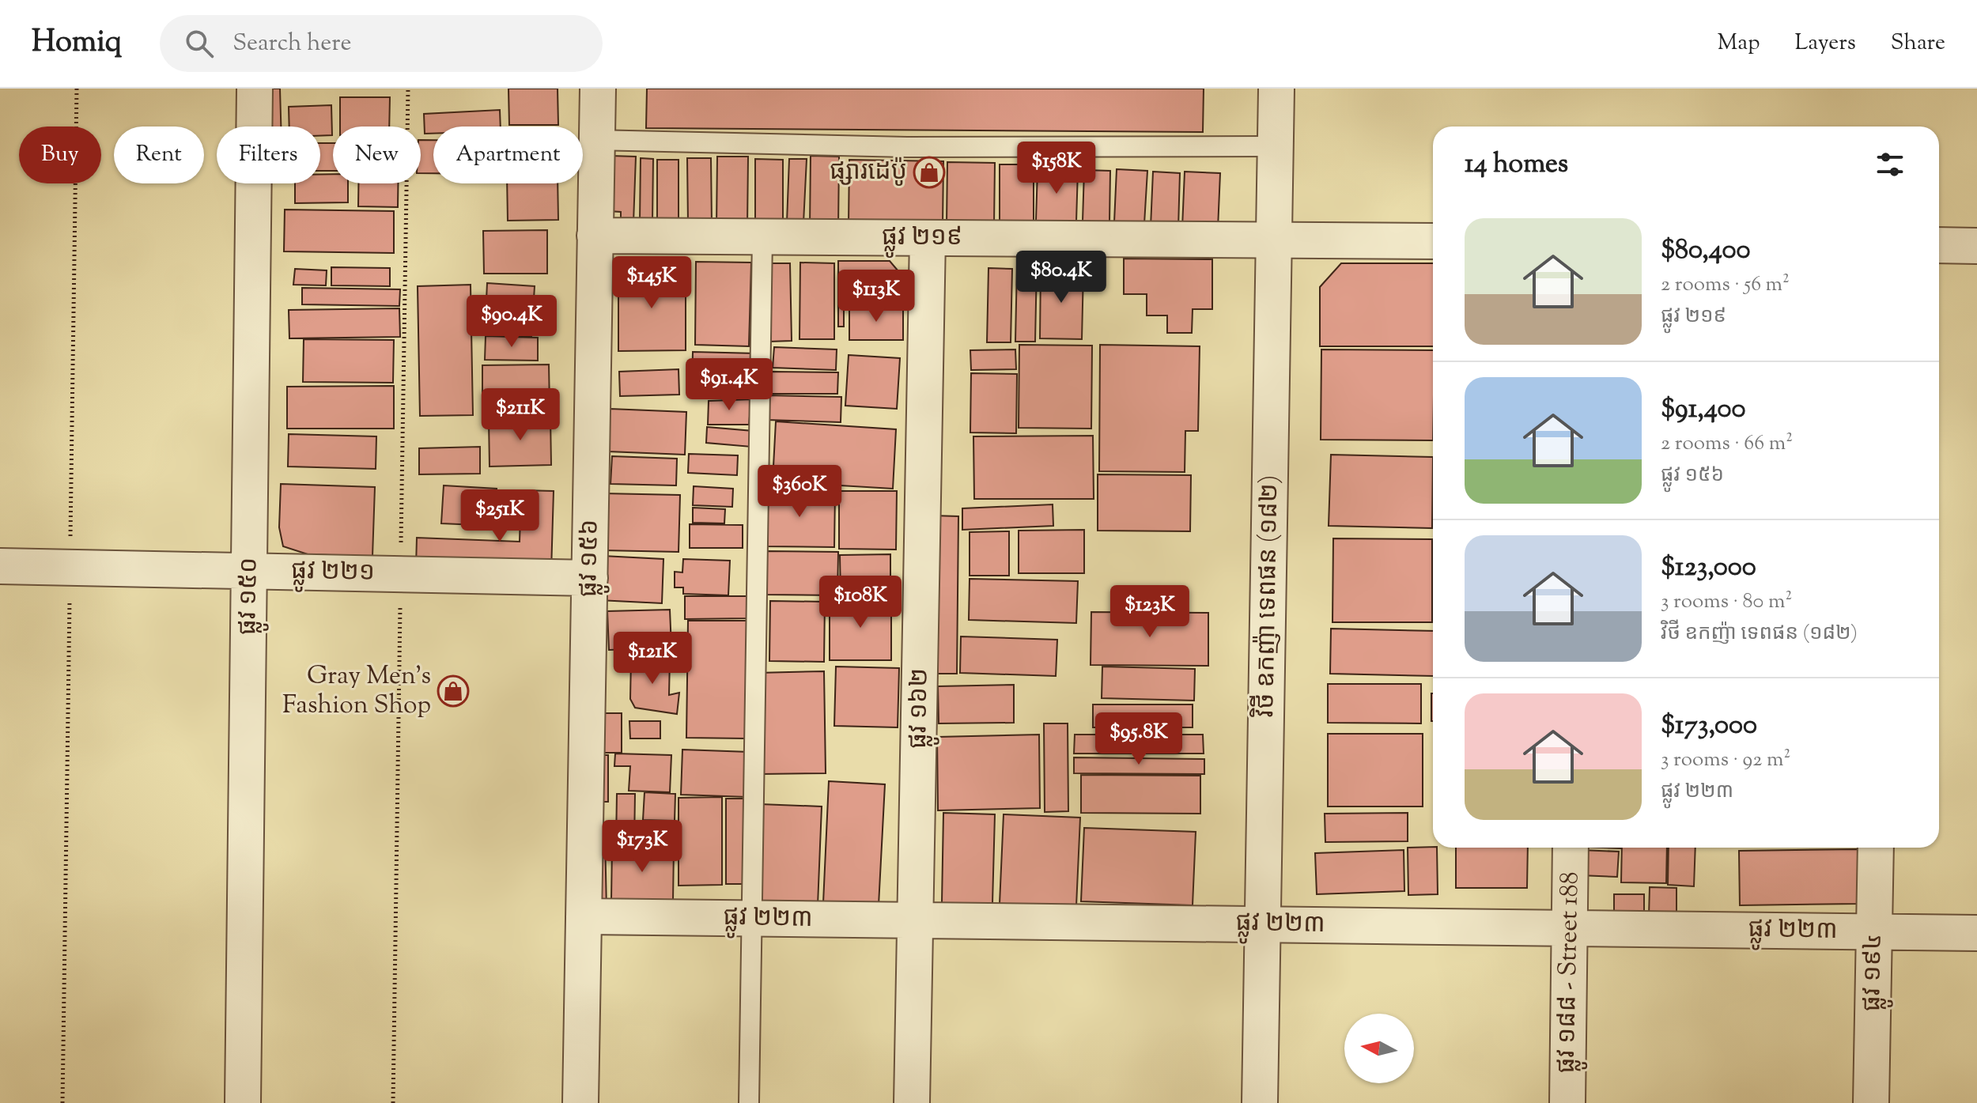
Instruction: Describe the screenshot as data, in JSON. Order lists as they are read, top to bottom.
{
  "streets": {
    "street": [
      "ផ្លូវ ២១៩",
      "ផ្លូវ ១៥៦",
      "ផ្លូវ ២២១",
      "ផ្លូវ ១៥០",
      "វិថី ឧកញ៉ា ទេពផន (១៨២)",
      "ផ្លូវ ១៦២",
      "ផ្លូវ ២២៣",
      "ផ្លូវ ១៨៨ - Street 188",
      "ផ្លូវ ១៩៤"
    ]
  },
  "crossings": [
    ["ផ្លូវ ២១៩", "ផ្លូវ ១៥៦"],
    ["ផ្លូវ ២១៩", "វិថី ឧកញ៉ា ទេពផន (១៨២)"],
    ["ផ្លូវ ២១៩", "ផ្លូវ ១៦២"],
    ["ផ្លូវ ១៥៦", "ផ្លូវ ២២១"],
    ["ផ្លូវ ១៥៦", "ផ្លូវ ២២៣"],
    ["ផ្លូវ ២២១", "ផ្លូវ ១៥០"],
    ["វិថី ឧកញ៉ា ទេពផន (១៨២)", "ផ្លូវ ២២៣"],
    ["ផ្លូវ ១៦២", "ផ្លូវ ២២៣"],
    ["ផ្លូវ ២២៣", "ផ្លូវ ១៨៨ - Street 188"],
    ["ផ្លូវ ២២៣", "ផ្លូវ ១៩៤"]
  ],
  "places": {
    "shop": ["ផ្សារដេប៉ូ", "Gray Men's Fashion Shop"]
  },
  "north": "left",
  "page": {
    "header": "Homiq",
    "search": "Search here",
    "nav": ["Map", "Layers", "Share"],
    "chip": [
      "Buy",
      "Rent",
      "Filters",
      "New",
      "Apartment"
    ],
    "heading": "14 homes",
    "price": [
      "$158K",
      "$80.4K",
      "$145K",
      "$113K",
      "$90.4K",
      "$91.4K",
      "$211K",
      "$360K",
      "$251K",
      "$108K",
      "$123K",
      "$121K",
      "$95.8K",
      "$173K"
    ],
    "list": [
      {
        "name": "$80,400",
        "note": "2 rooms · 56 m² · ផ្លូវ ២១៩"
      },
      {
        "name": "$91,400",
        "note": "2 rooms · 66 m² · ផ្លូវ ១៥៦"
      },
      {
        "name": "$123,000",
        "note": "3 rooms · 80 m² · វិថី ឧកញ៉ា ទេពផន (១៨២)"
      },
      {
        "name": "$173,000",
        "note": "3 rooms · 92 m² · ផ្លូវ ២២៣"
      }
    ]
  }
}
